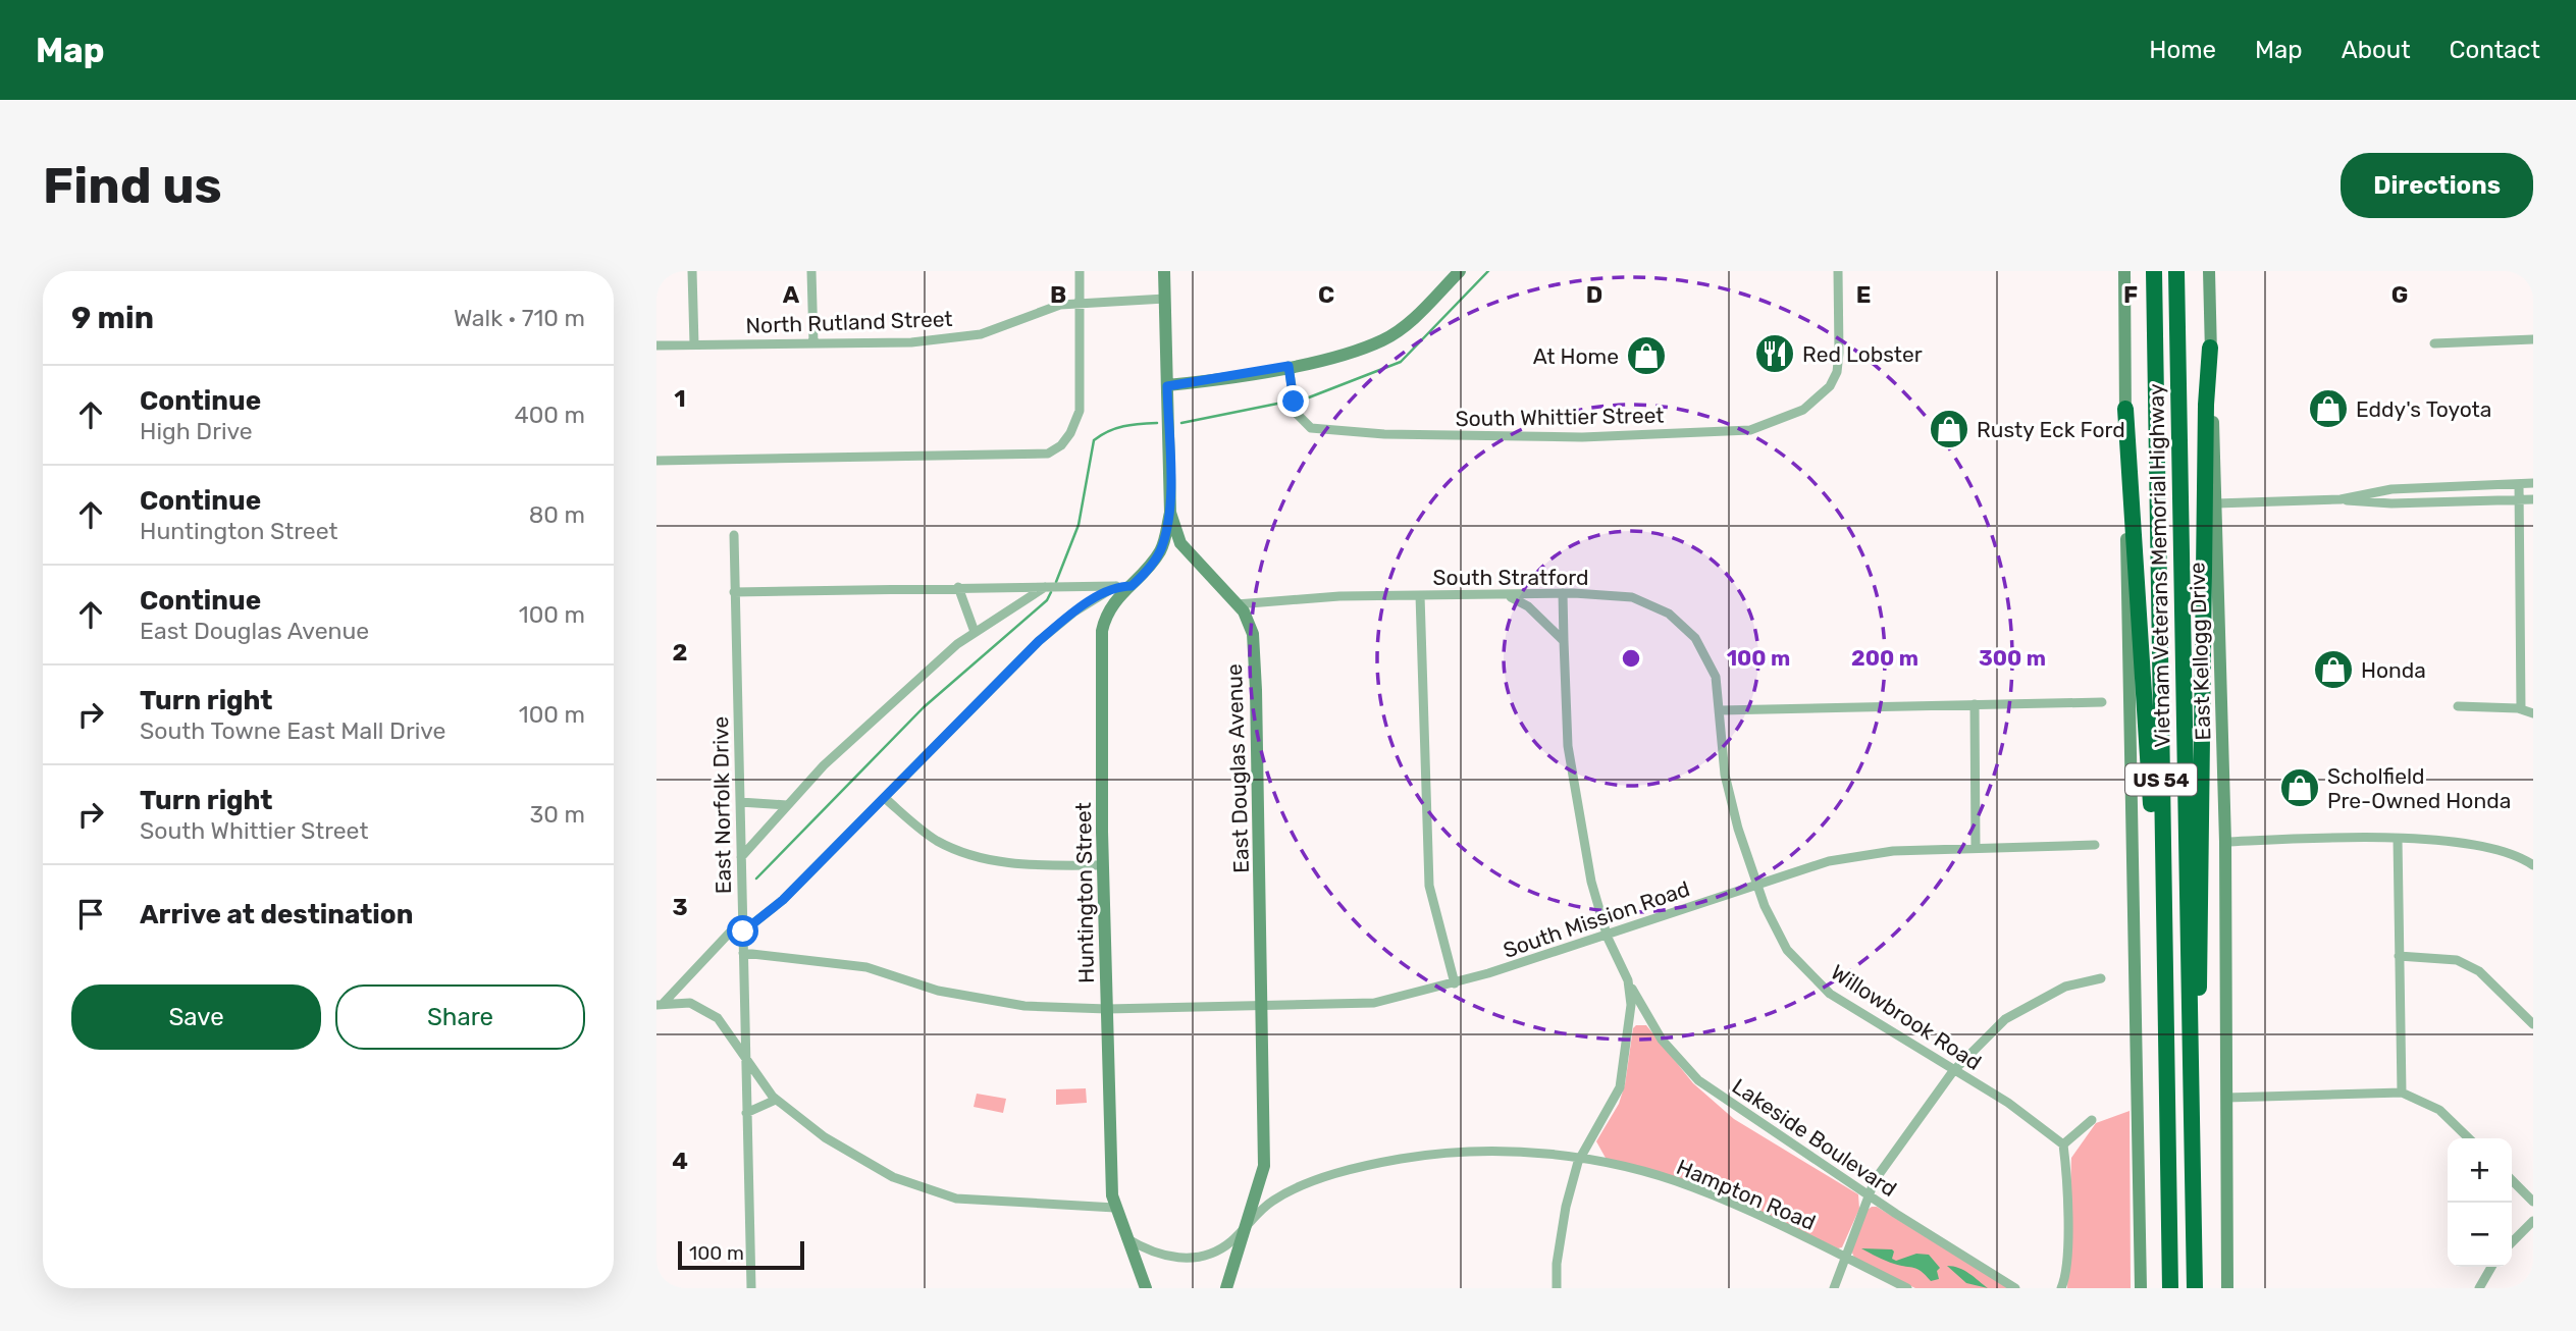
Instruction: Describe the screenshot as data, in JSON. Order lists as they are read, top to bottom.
{
  "streets": {
    "highway": ["Vietnam Veterans Memorial Highway", "US 54"],
    "street": [
      "North Rutland Street",
      "South Whittier Street",
      "South Stratford",
      "East Kellogg Drive",
      "East Douglas Avenue",
      "East Norfolk Drive",
      "Huntington Street",
      "South Mission Road",
      "Willowbrook Road",
      "Lakeside Boulevard",
      "Hampton Road"
    ]
  },
  "crossings": [
    ["North Rutland Street", "East Douglas Avenue"],
    ["South Stratford", "East Douglas Avenue"],
    ["South Stratford", "Willowbrook Road"],
    ["South Stratford", "Lakeside Boulevard"],
    ["East Douglas Avenue", "Huntington Street"],
    ["East Douglas Avenue", "South Mission Road"],
    ["East Douglas Avenue", "Hampton Road"],
    ["East Norfolk Drive", "South Mission Road"],
    ["Huntington Street", "South Mission Road"],
    ["Huntington Street", "Hampton Road"],
    ["South Mission Road", "Willowbrook Road"],
    ["South Mission Road", "Lakeside Boulevard"]
  ],
  "places": {
    "restaurant": ["Red Lobster"],
    "shop": [
      "At Home",
      "Eddy's Toyota",
      "Rusty Eck Ford",
      "Honda",
      "Scholfield Pre-Owned Honda"
    ]
  },
  "scale_bar": "100 m",
  "page": {
    "header": "Map",
    "nav": [
      "Home",
      "Map",
      "About",
      "Contact"
    ],
    "buttons": [
      "Directions",
      ["Save", "Share"]
    ],
    "title": "Find us",
    "heading": ["9 min", "Walk · 710 m"],
    "list": [
      ["Continue", "High Drive", "400 m"],
      ["Continue", "Huntington Street", "80 m"],
      ["Continue", "East Douglas Avenue", "100 m"],
      ["Turn right", "South Towne East Mall Drive", "100 m"],
      ["Turn right", "South Whittier Street", "30 m"],
      "Arrive at destination"
    ],
    "map_buttons": ["+", "−"],
    "scale": "100 m"
  },
  "grid": {
    "columns": [
      "A",
      "B",
      "C",
      "D",
      "E",
      "F",
      "G"
    ],
    "rows": [
      "1",
      "2",
      "3",
      "4"
    ]
  },
  "rings": ["100 m", "200 m", "300 m"]
}
